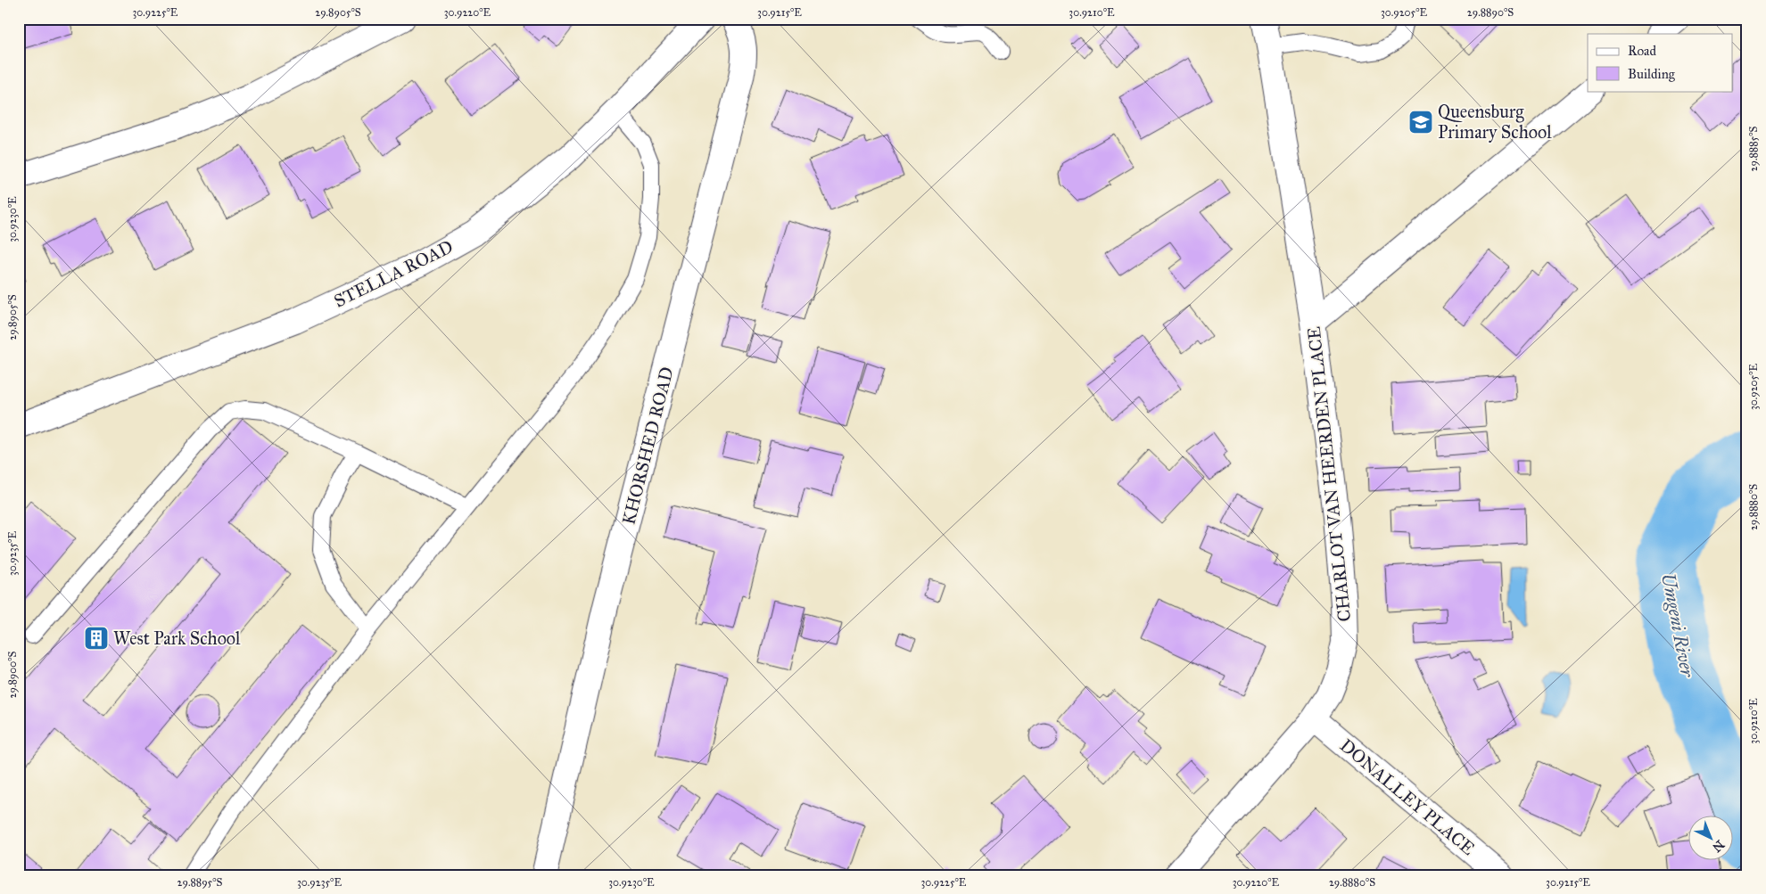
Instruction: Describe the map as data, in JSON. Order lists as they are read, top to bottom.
{
  "streets": {
    "street": [
      "STELLA ROAD",
      "KHORSHED ROAD",
      "CHARLOT VAN HEERDEN PLACE",
      "DONALLEY PLACE"
    ]
  },
  "crossings": [
    ["CHARLOT VAN HEERDEN PLACE", "DONALLEY PLACE"]
  ],
  "water": ["Umgeni River"],
  "places": {
    "school or university": ["Queensburg Primary School"],
    "building": ["West Park School"]
  },
  "legend": ["Road", "Building"],
  "north": "bottom right",
  "coordinates": [
    "30.9225°E",
    "29.8905°S",
    "30.9220°E",
    "30.9215°E",
    "30.9210°E",
    "30.9205°E",
    "29.8890°S",
    "29.8885°S",
    "30.9230°E",
    "29.8880°S",
    "30.9235°E",
    "29.8900°S",
    "29.8895°S"
  ]
}
